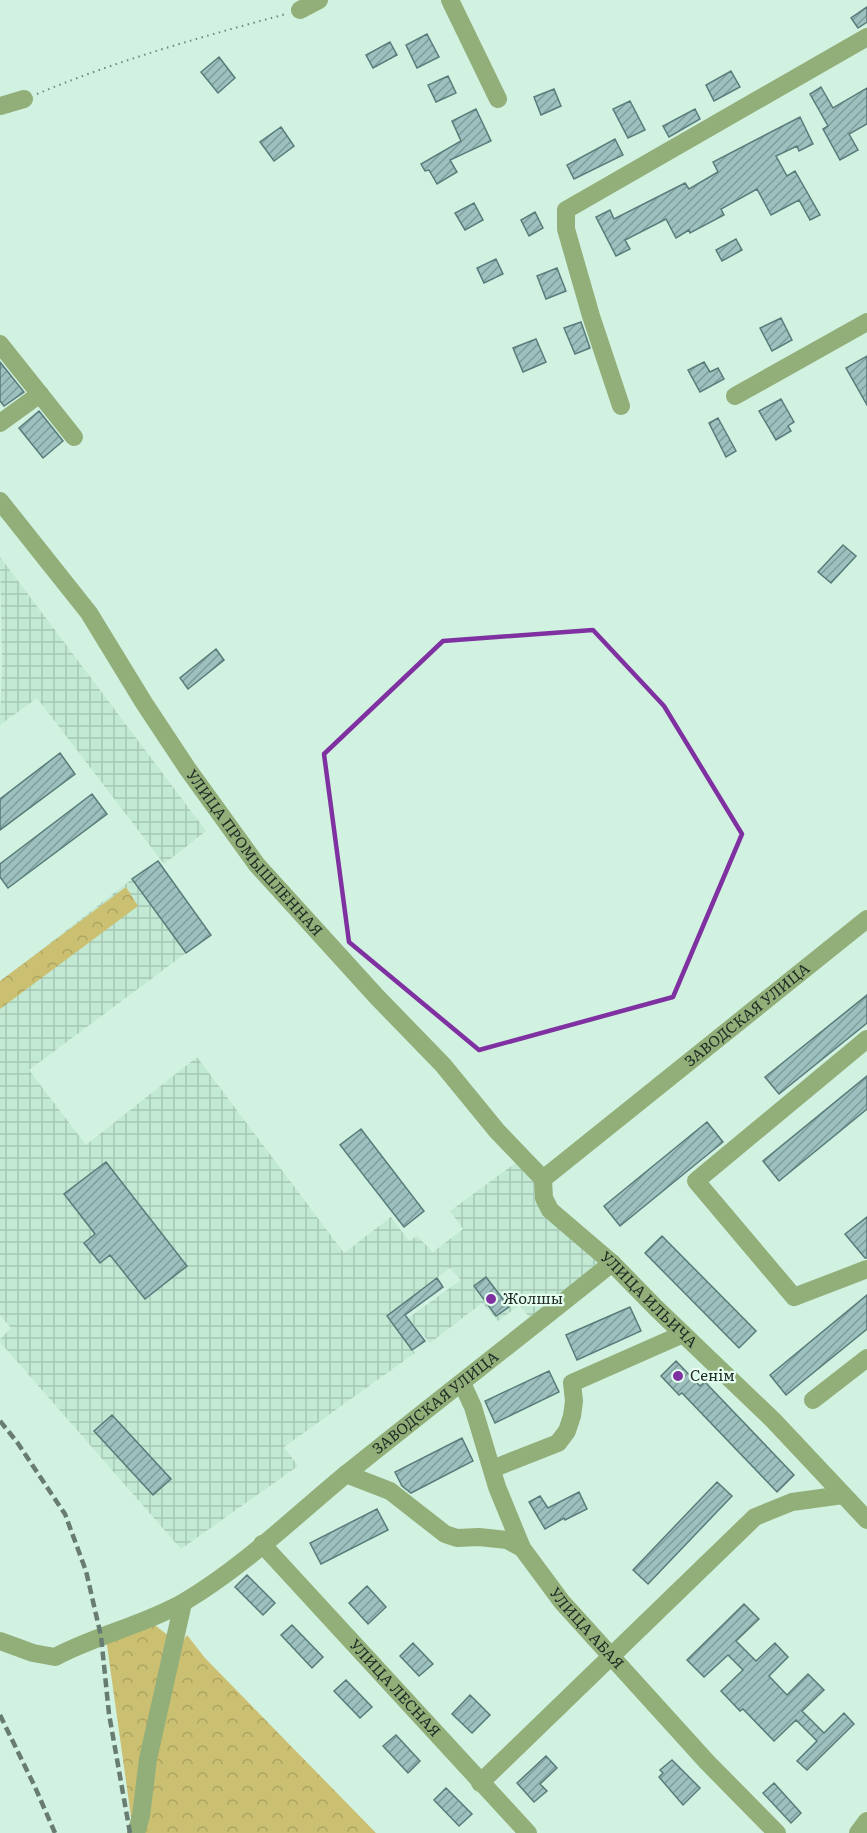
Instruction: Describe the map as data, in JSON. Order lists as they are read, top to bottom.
{
  "streets": {
    "street": [
      "УЛИЦА ПРОМЫШЛЕННАЯ",
      "ЗАВОДСКАЯ УЛИЦА",
      "УЛИЦА ИЛЬИЧА",
      "УЛИЦА АБАЯ",
      "УЛИЦА ЛЕСНАЯ"
    ]
  },
  "crossings": [
    ["УЛИЦА ПРОМЫШЛЕННАЯ", "ЗАВОДСКАЯ УЛИЦА"],
    ["УЛИЦА ПРОМЫШЛЕННАЯ", "УЛИЦА ИЛЬИЧА"],
    ["ЗАВОДСКАЯ УЛИЦА", "УЛИЦА ИЛЬИЧА"],
    ["ЗАВОДСКАЯ УЛИЦА", "УЛИЦА АБАЯ"],
    ["ЗАВОДСКАЯ УЛИЦА", "УЛИЦА ЛЕСНАЯ"]
  ],
  "places": ["Жолшы", "Сенiм"]
}
